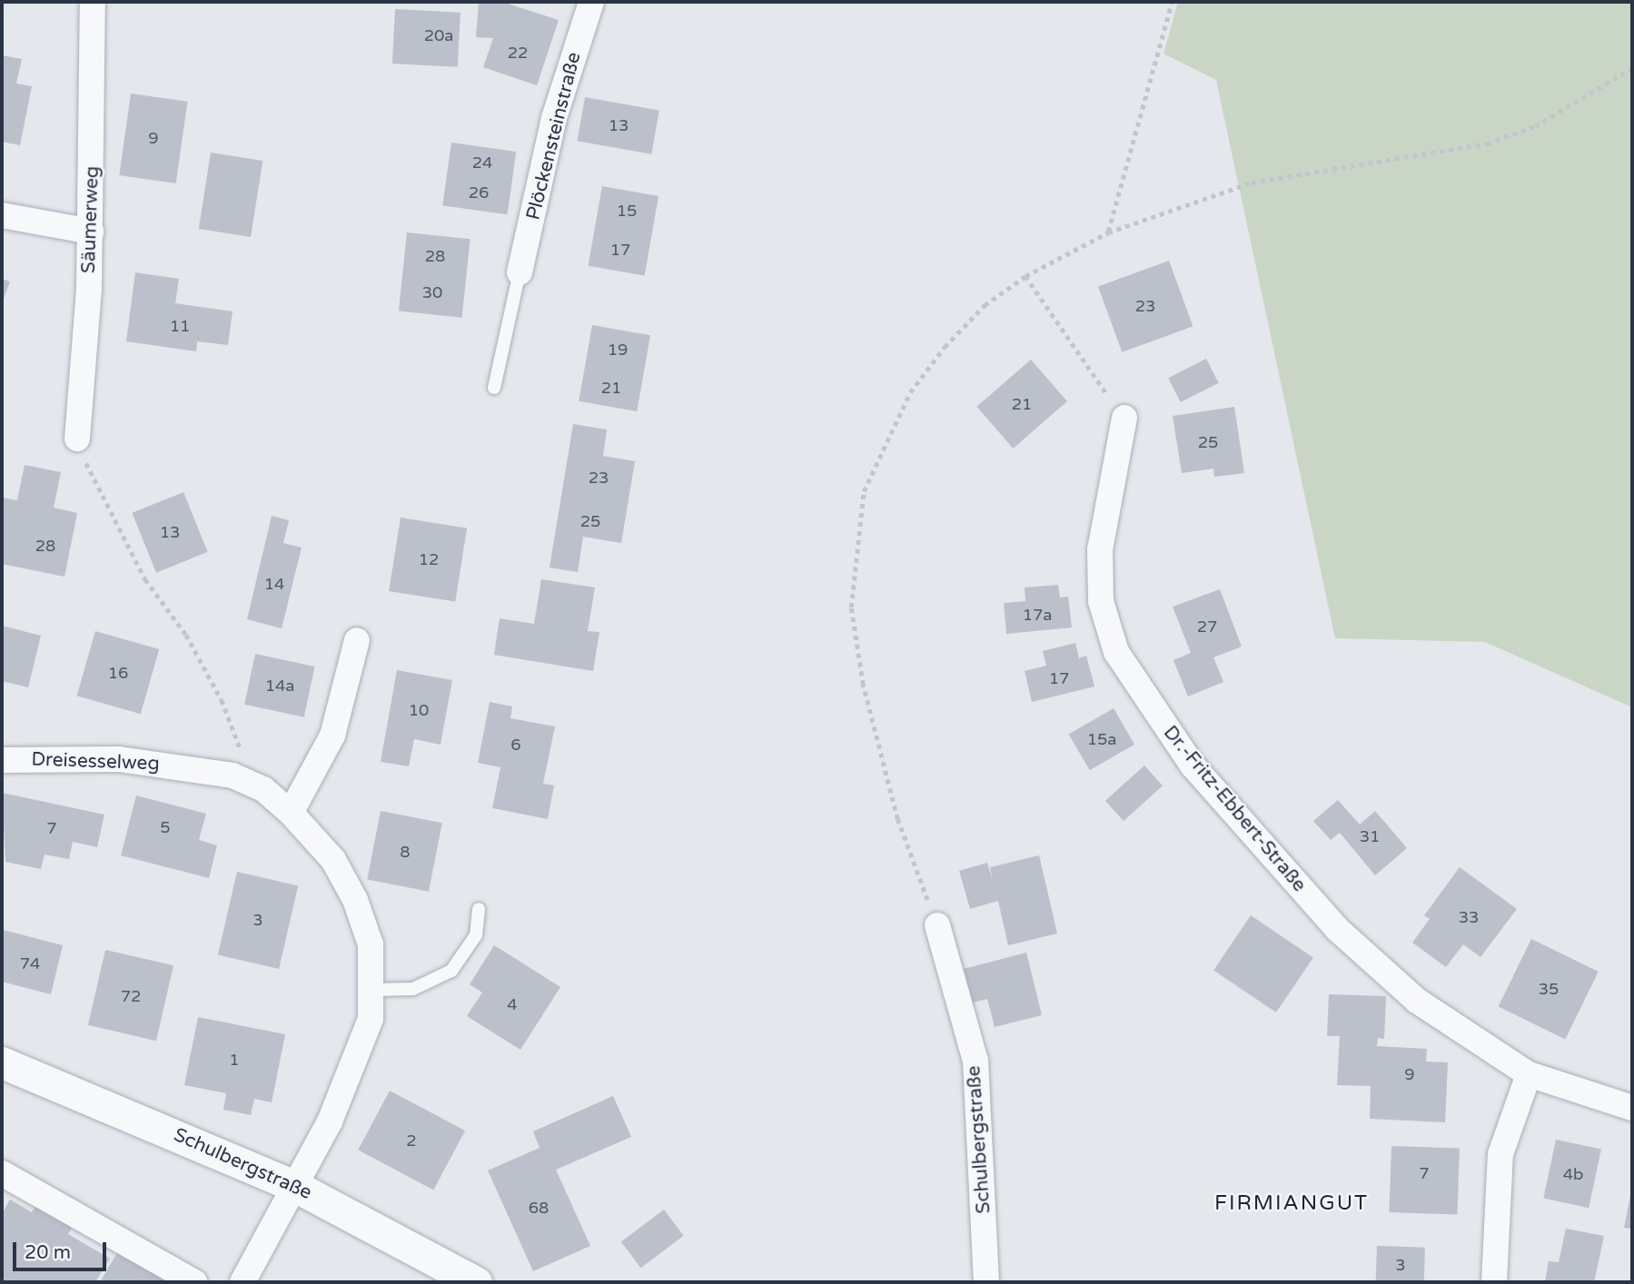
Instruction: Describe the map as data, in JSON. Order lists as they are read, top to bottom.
{
  "streets": {
    "street": [
      "Plöckensteinstraße",
      "Säumerweg",
      "Dreisesselweg",
      "Dr.-Fritz-Ebbert-Straße",
      "Schulbergstraße"
    ]
  },
  "crossings": [
    ["Dreisesselweg", "Schulbergstraße"]
  ],
  "districts": ["FIRMIANGUT"],
  "house_numbers": [
    "20a",
    "22",
    "13",
    "9",
    "24",
    "26",
    "15",
    "17",
    "28",
    "30",
    "23",
    "11",
    "19",
    "21",
    "21",
    "25",
    "23",
    "25",
    "13",
    "28",
    "12",
    "14",
    "17a",
    "27",
    "16",
    "17",
    "14a",
    "10",
    "15a",
    "6",
    "5",
    "7",
    "31",
    "8",
    "33",
    "3",
    "74",
    "35",
    "72",
    "4",
    "1",
    "9",
    "2",
    "7",
    "4b",
    "68",
    "3"
  ],
  "scale_bar": "20 m"
}
